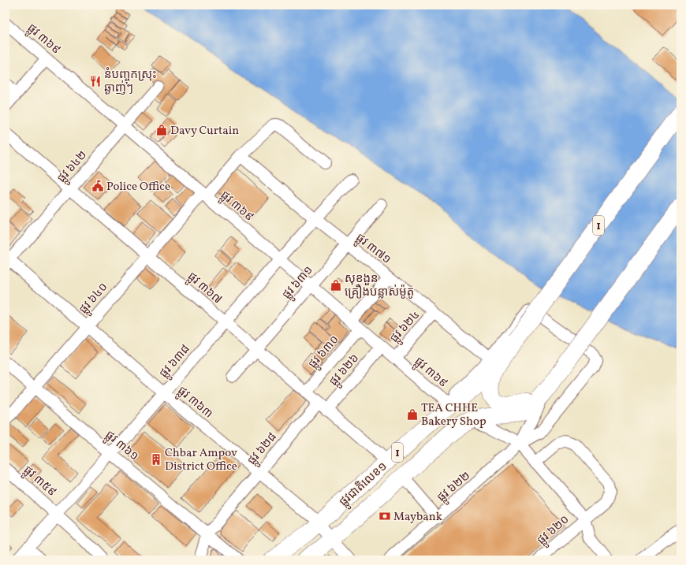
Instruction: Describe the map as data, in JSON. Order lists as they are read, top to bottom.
{
  "streets": {
    "highway": ["1", "ផ្លូវជាតិលេខ១"],
    "street": [
      "ផ្លូវ ៣៦៩",
      "ផ្លូវ ៦៤២",
      "ផ្លូវ ៣៧១",
      "ផ្លូវ ៦៣១",
      "ផ្លូវ ៣៦៧",
      "ផ្លូវ ៦៤០",
      "ផ្លូវ ៦២៤",
      "ផ្លូវ ៦៣០",
      "ផ្លូវ ៦៣៨",
      "ផ្លូវ ៦២៦",
      "ផ្លូវ ៣៦៣",
      "ផ្លូវ ៣៦១",
      "ផ្លូវ ៦២៨",
      "ផ្លូវ ៣៥៩",
      "ផ្លូវ ៦២២",
      "ផ្លូវ ៦២០"
    ]
  },
  "crossings": [
    ["ផ្លូវ ៣៦៩", "ផ្លូវ ៦៤២"],
    ["ផ្លូវ ៣៦៩", "ផ្លូវ ៦៣១"],
    ["ផ្លូវ ៣៦៩", "ផ្លូវ ៦៤០"],
    ["ផ្លូវ ៣៦៩", "ផ្លូវ ៦២៤"],
    ["ផ្លូវ ៣៦៩", "ផ្លូវ ៦៣០"],
    ["ផ្លូវ ៣៦៩", "ផ្លូវ ៦៣៨"],
    ["ផ្លូវ ៣៦៩", "ផ្លូវ ៦២៦"],
    ["ផ្លូវ ៣៦៩", "ផ្លូវជាតិលេខ១"],
    ["ផ្លូវ ៦៤២", "ផ្លូវ ៣៦៧"],
    ["ផ្លូវ ៦៤២", "ផ្លូវ ៣៦៣"],
    ["ផ្លូវ ៣៧១", "ផ្លូវ ៦៣១"],
    ["ផ្លូវ ៣៧១", "ផ្លូវ ៦៤០"],
    ["ផ្លូវ ៣៧១", "ផ្លូវ ៦២៤"],
    ["ផ្លូវ ៣៧១", "ផ្លូវ ៦៣៨"],
    ["ផ្លូវ ៣៧១", "ផ្លូវជាតិលេខ១"],
    ["ផ្លូវ ៦៣១", "ផ្លូវ ៣៦៧"],
    ["ផ្លូវ ៣៦៧", "ផ្លូវ ៦៤០"],
    ["ផ្លូវ ៣៦៧", "ផ្លូវ ៦៣០"],
    ["ផ្លូវ ៣៦៧", "ផ្លូវ ៦៣៨"],
    ["ផ្លូវ ៣៦៧", "ផ្លូវ ៦២៦"],
    ["ផ្លូវ ៣៦៧", "ផ្លូវ ៦២៨"],
    ["ផ្លូវ ៣៦៧", "ផ្លូវជាតិលេខ១"],
    ["ផ្លូវ ៦៤០", "ផ្លូវ ៣៦៣"],
    ["ផ្លូវ ៦៤០", "ផ្លូវ ៣៦១"],
    ["ផ្លូវ ៦៣៨", "ផ្លូវ ៣៦៣"],
    ["ផ្លូវ ៦៣៨", "ផ្លូវ ៣៦១"],
    ["ផ្លូវ ៦៣៨", "ផ្លូវ ៣៥៩"],
    ["ផ្លូវ ៣៦៣", "ផ្លូវ ៦២៨"],
    ["ផ្លូវ ៣៦៣", "ផ្លូវជាតិលេខ១"],
    ["ផ្លូវ ៣៦១", "ផ្លូវ ៦២៨"]
  ],
  "places": {
    "restaurant": ["នំបញ្ចុកស្រុះ ឆ្ងាញ់ៗ"],
    "shop": ["Davy Curtain", "សុខងួន គ្រឿងបន្លាស់ម៉ូតូ", "TEA CHHE Bakery Shop"],
    "public building": ["Police Office"],
    "building": ["Chbar Ampov District Office"],
    "bank": ["Maybank"]
  }
}
